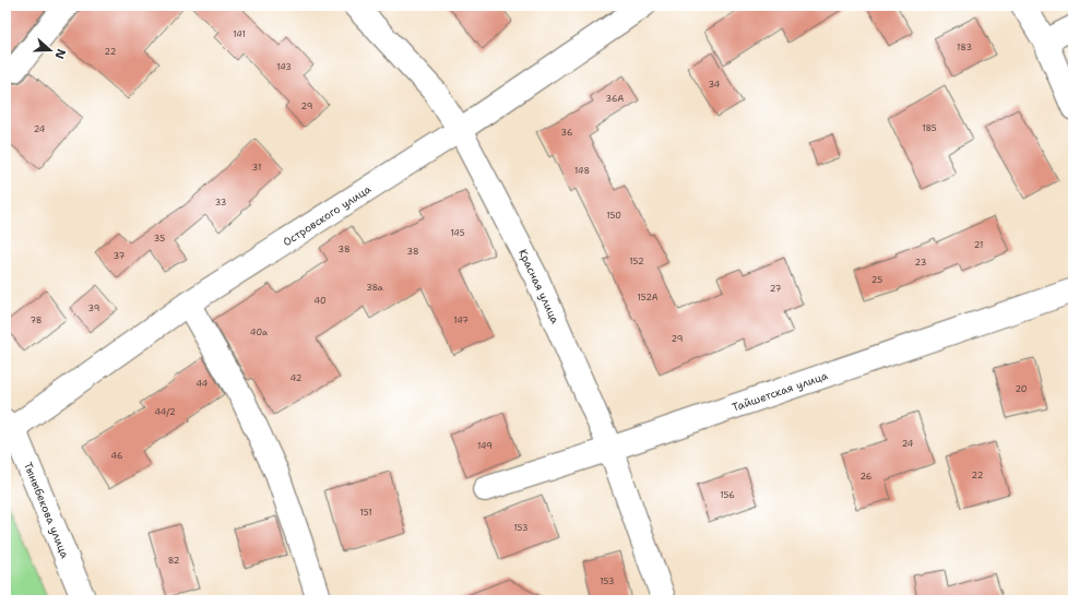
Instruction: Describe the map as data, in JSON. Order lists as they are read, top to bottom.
{
  "streets": {
    "street": [
      "Островского улица",
      "Красная улица",
      "Тайшетская улица",
      "Тыныбекова улица"
    ]
  },
  "crossings": [
    ["Островского улица", "Красная улица"],
    ["Островского улица", "Тыныбекова улица"],
    ["Красная улица", "Тайшетская улица"]
  ],
  "house_numbers": [
    "141",
    "183",
    "22",
    "143",
    "34",
    "36А",
    "29",
    "185",
    "24",
    "36",
    "31",
    "148",
    "33",
    "150",
    "145",
    "35",
    "21",
    "38",
    "38",
    "37",
    "152",
    "23",
    "25",
    "38a",
    "27",
    "152А",
    "40",
    "39",
    "78",
    "147",
    "40a",
    "29",
    "42",
    "44",
    "20",
    "44/2",
    "24",
    "149",
    "46",
    "22",
    "26",
    "156",
    "151",
    "153",
    "82",
    "153"
  ],
  "north": "right"
}
